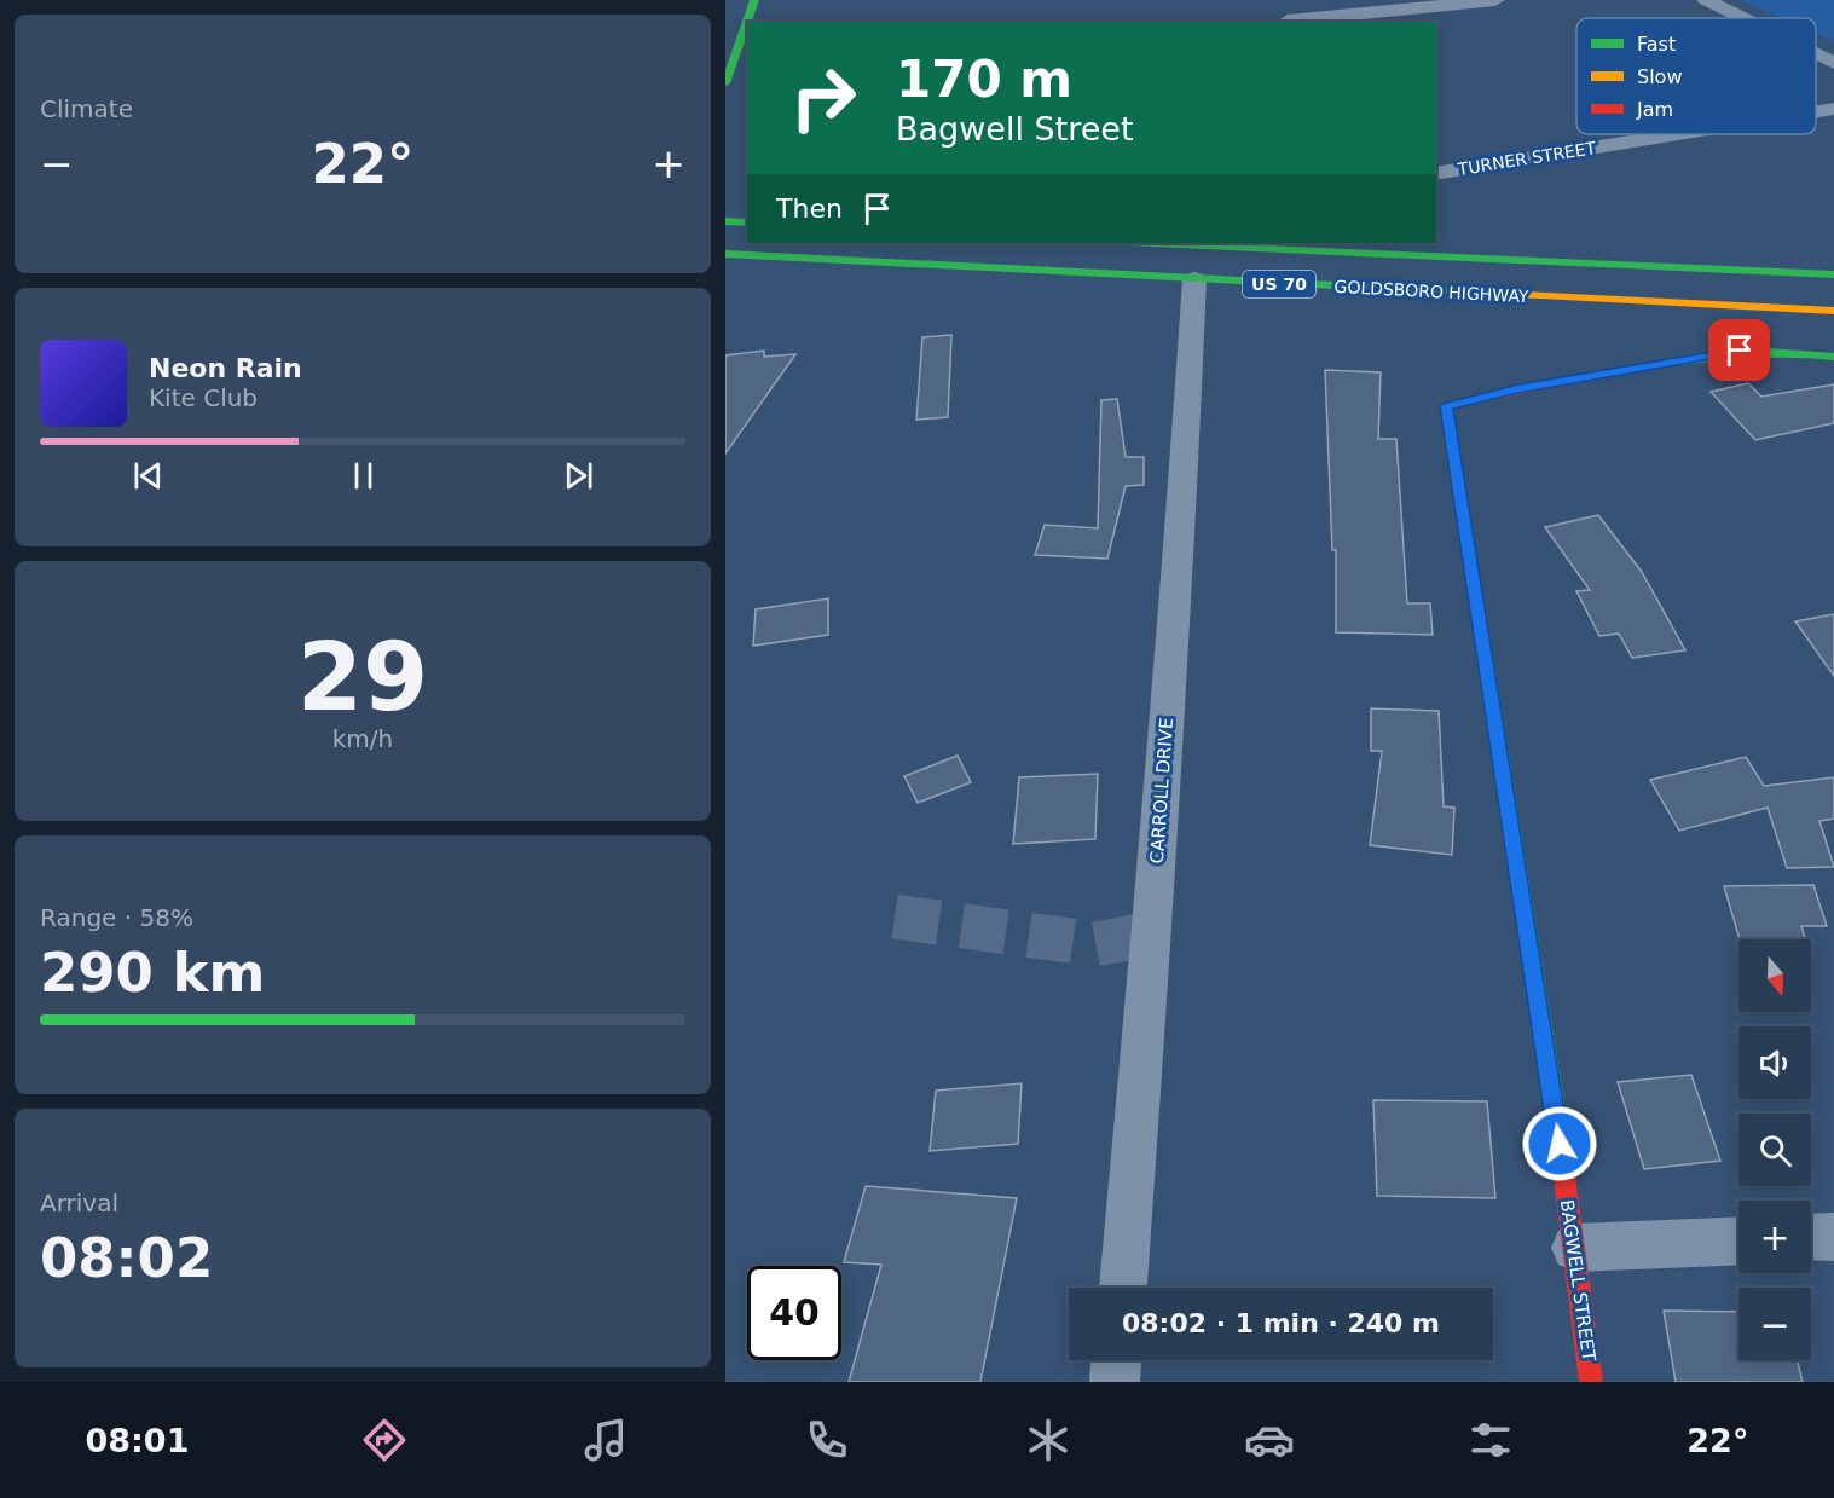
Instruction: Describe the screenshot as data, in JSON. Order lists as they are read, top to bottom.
{
  "streets": {
    "main road": ["US 70", "GOLDSBORO HIGHWAY", "BAGWELL STREET"],
    "street": ["TURNER STREET", "CARROLL DRIVE"]
  },
  "crossings": [
    ["GOLDSBORO HIGHWAY", "CARROLL DRIVE"]
  ],
  "legend": ["Fast", "Slow", "Jam"],
  "north": "bottom",
  "page": {
    "tile": [
      "Climate",
      ["29", "km/h"],
      ["Range · 58%", "290 km"],
      ["Arrival", "08:02"]
    ],
    "turn": ["170 m", "Bagwell Street"],
    "heat": ["−", "22°", "+"],
    "then": "Then",
    "song": ["Neon Rain", "Kite Club"],
    "map_buttons": ["+", "−"],
    "limit": "40",
    "trip": "08:02 · 1 min · 240 m",
    "tabs": ["08:01", "22°"]
  }
}
